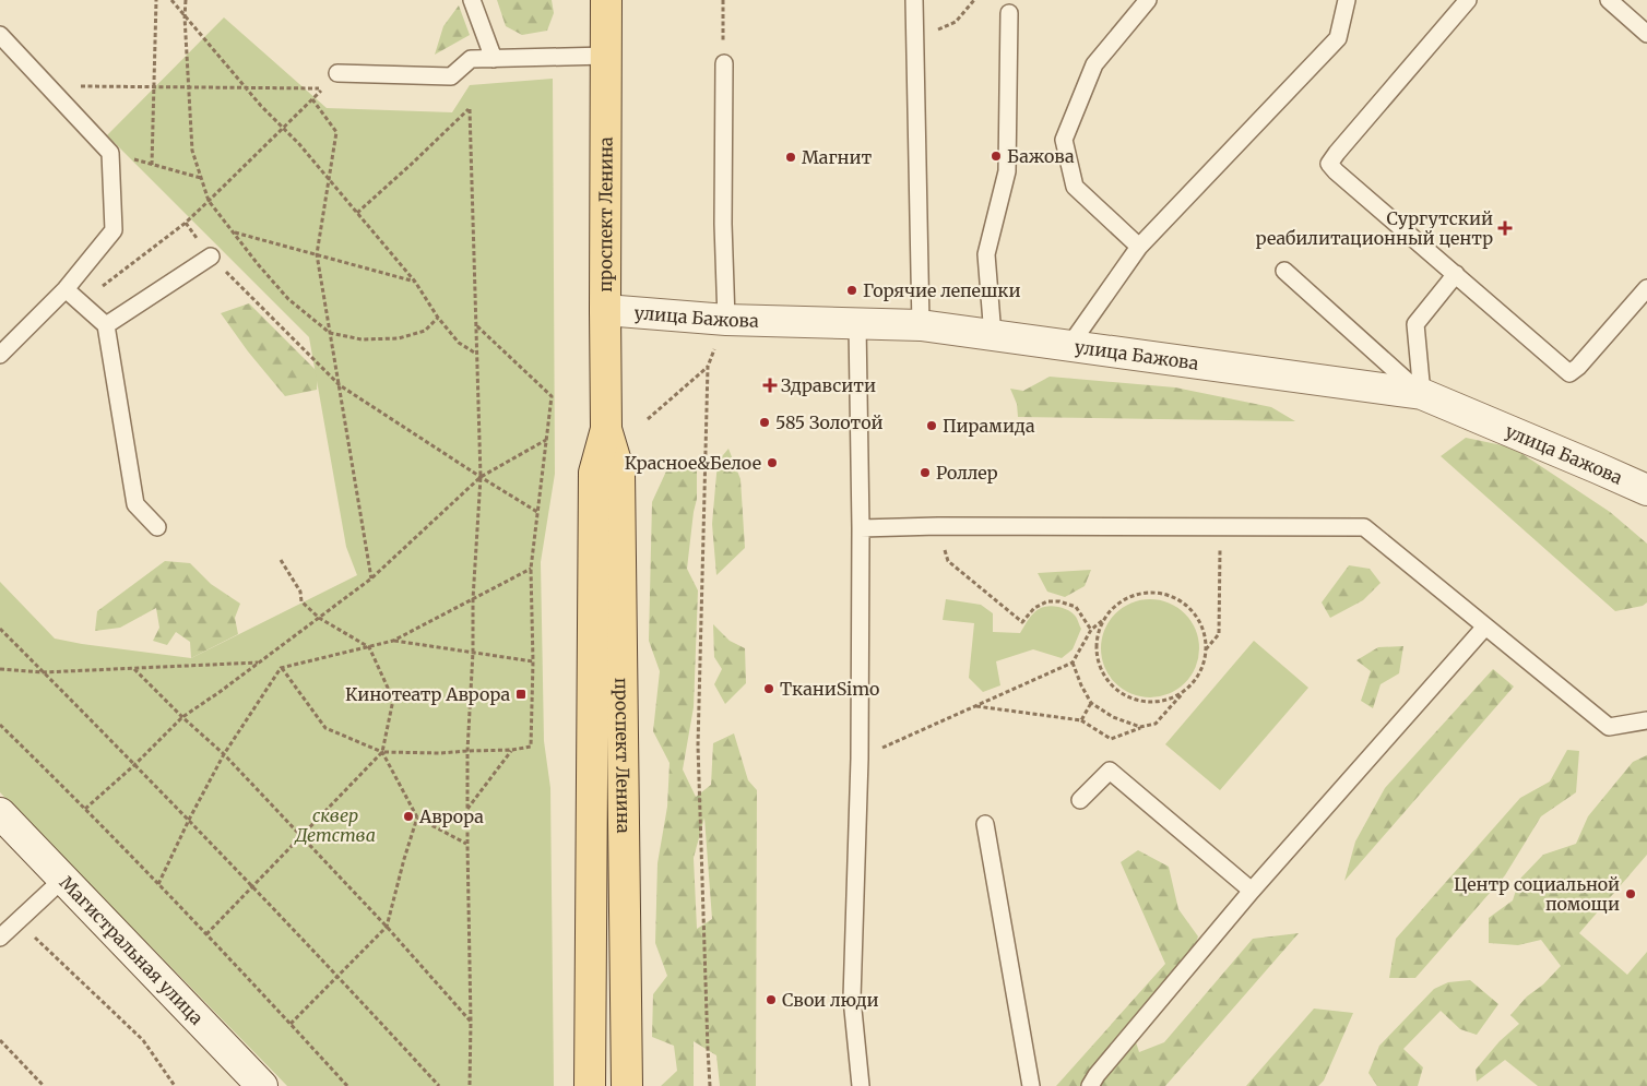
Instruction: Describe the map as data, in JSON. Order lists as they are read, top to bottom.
{
  "streets": {
    "main road": ["проспект Ленина"],
    "street": ["улица Бажова", "Магистральная улица"]
  },
  "crossings": [
    ["проспект Ленина", "улица Бажова"]
  ],
  "parks": ["сквер Детства"],
  "places": {
    "other": [
      "Бажова",
      "Магнит",
      "Горячие лепешки",
      "585 Золотой",
      "Пирамида",
      "Красное&Белое",
      "Роллер",
      "ТканиSimo",
      "Аврора",
      "Центр социальной помощи",
      "Свои люди"
    ],
    "health": ["Сургутский реабилитационный центр", "Здравсити"],
    "transit": ["Кинотеатр Аврора"]
  }
}
